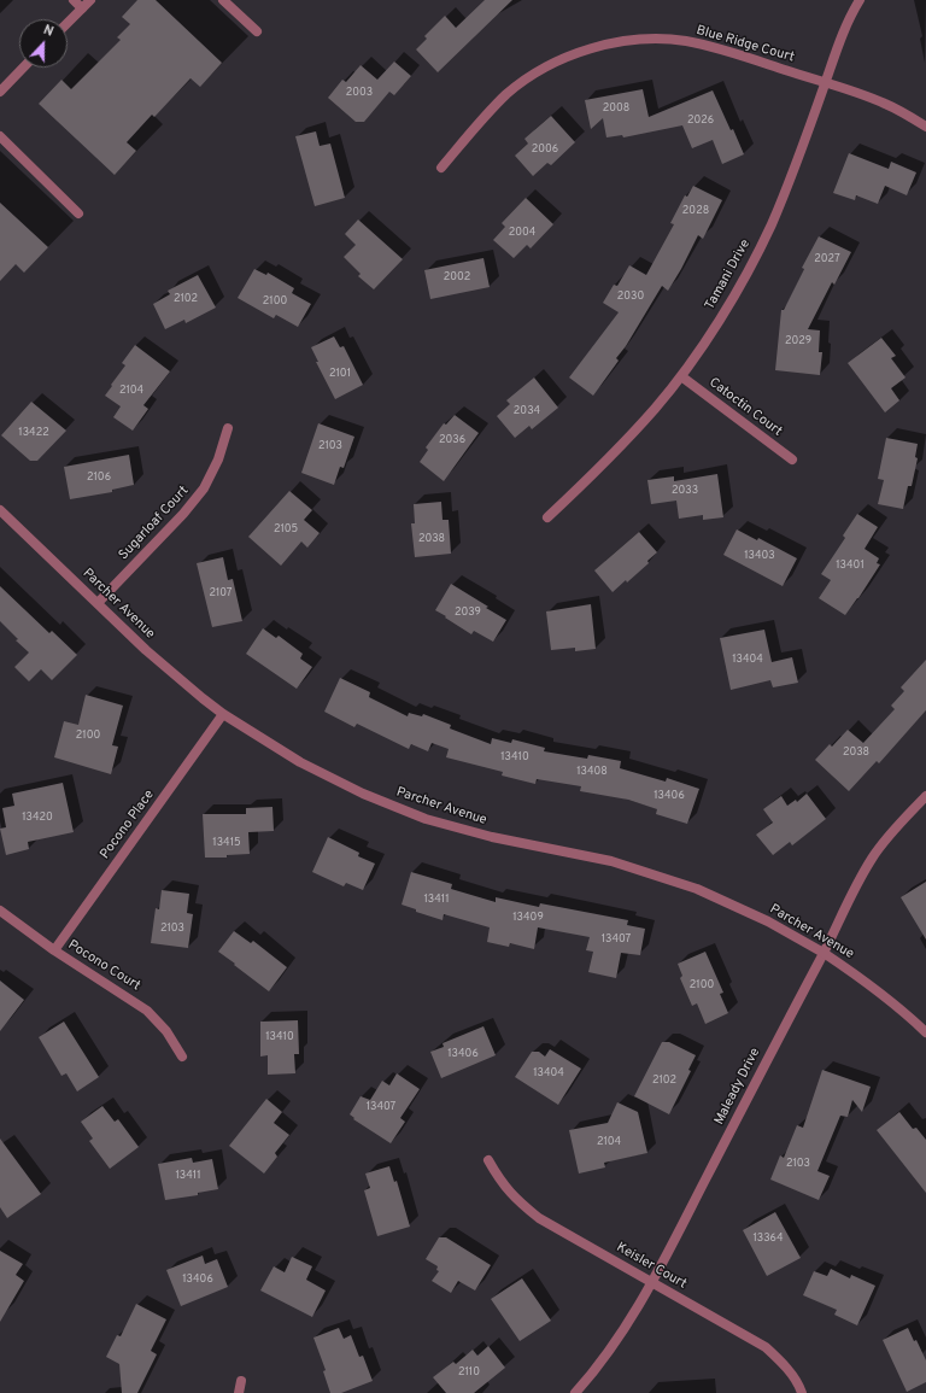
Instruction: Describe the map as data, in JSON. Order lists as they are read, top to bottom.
{
  "streets": {
    "street": [
      "Blue Ridge Court",
      "Tamani Drive",
      "Catoctin Court",
      "Sugarloaf Court",
      "Parcher Avenue",
      "Pocono Place",
      "Pocono Court",
      "Maleady Drive",
      "Keisler Court"
    ]
  },
  "crossings": [
    ["Blue Ridge Court", "Tamani Drive"],
    ["Tamani Drive", "Catoctin Court"],
    ["Sugarloaf Court", "Parcher Avenue"],
    ["Parcher Avenue", "Pocono Place"],
    ["Parcher Avenue", "Maleady Drive"],
    ["Pocono Place", "Pocono Court"],
    ["Maleady Drive", "Keisler Court"]
  ],
  "house_numbers": [
    "2003",
    "2008",
    "2026",
    "2006",
    "2028",
    "2004",
    "2027",
    "2002",
    "2030",
    "2102",
    "2100",
    "2029",
    "2101",
    "2104",
    "2034",
    "13422",
    "2036",
    "2103",
    "2106",
    "2033",
    "2105",
    "2038",
    "13403",
    "13401",
    "2107",
    "2039",
    "13404",
    "2100",
    "2038",
    "13410",
    "13408",
    "13406",
    "13420",
    "13415",
    "13411",
    "13409",
    "2103",
    "13407",
    "2100",
    "13410",
    "13406",
    "13404",
    "2102",
    "13407",
    "2104",
    "2103",
    "13411",
    "13364",
    "13406",
    "2110"
  ],
  "north": "top"
}
